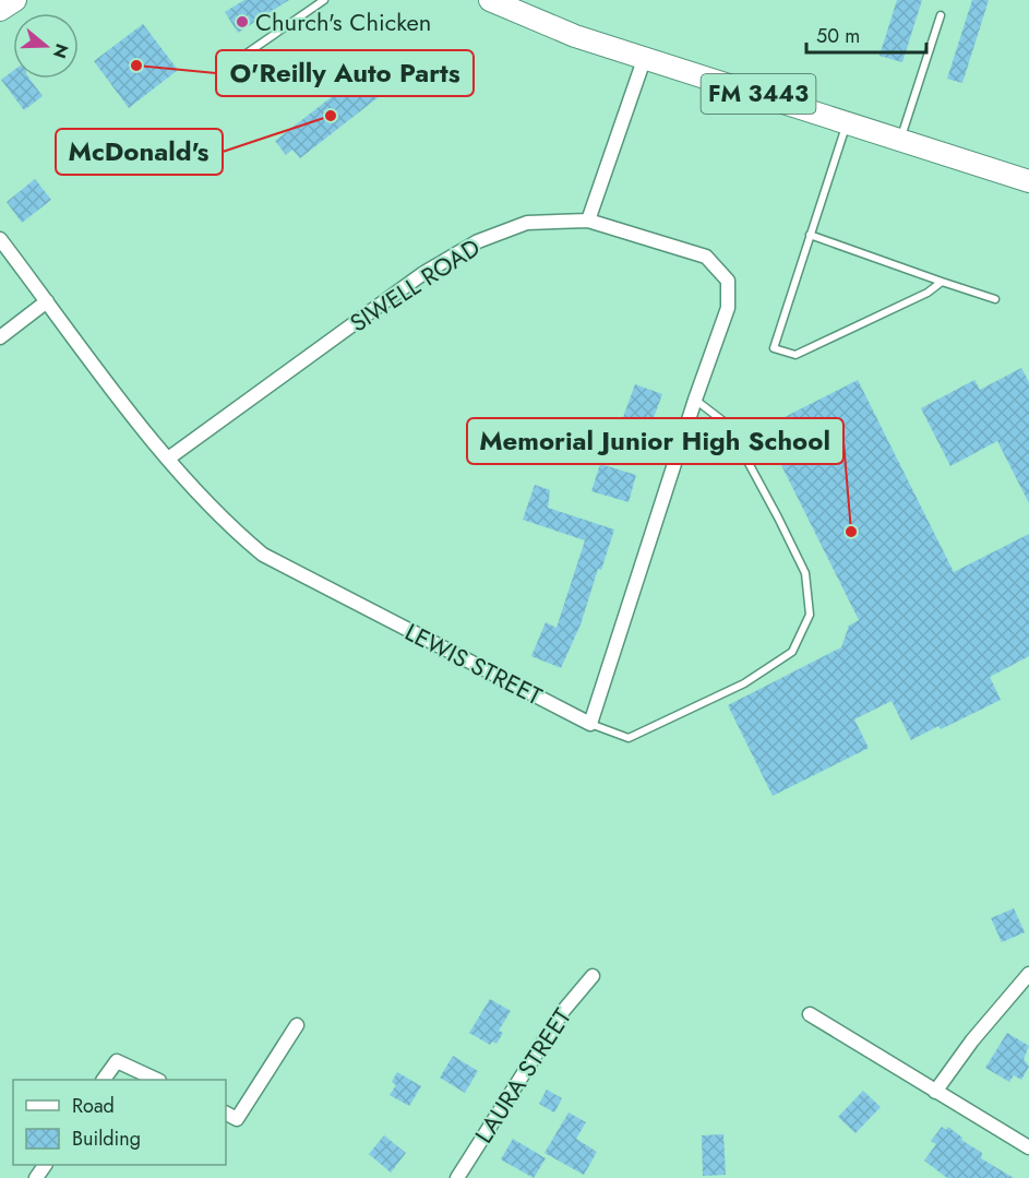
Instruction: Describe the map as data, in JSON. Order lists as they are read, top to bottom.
{
  "streets": {
    "main road": ["FM 3443"],
    "street": ["SIWELL ROAD", "LEWIS STREET", "LAURA STREET"]
  },
  "crossings": [
    ["SIWELL ROAD", "LEWIS STREET"]
  ],
  "places": [
    "Church's Chicken",
    "O'Reilly Auto Parts",
    "McDonald's",
    "Memorial Junior High School"
  ],
  "legend": ["Road", "Building"],
  "scale_bar": "50 m",
  "north": "right"
}
